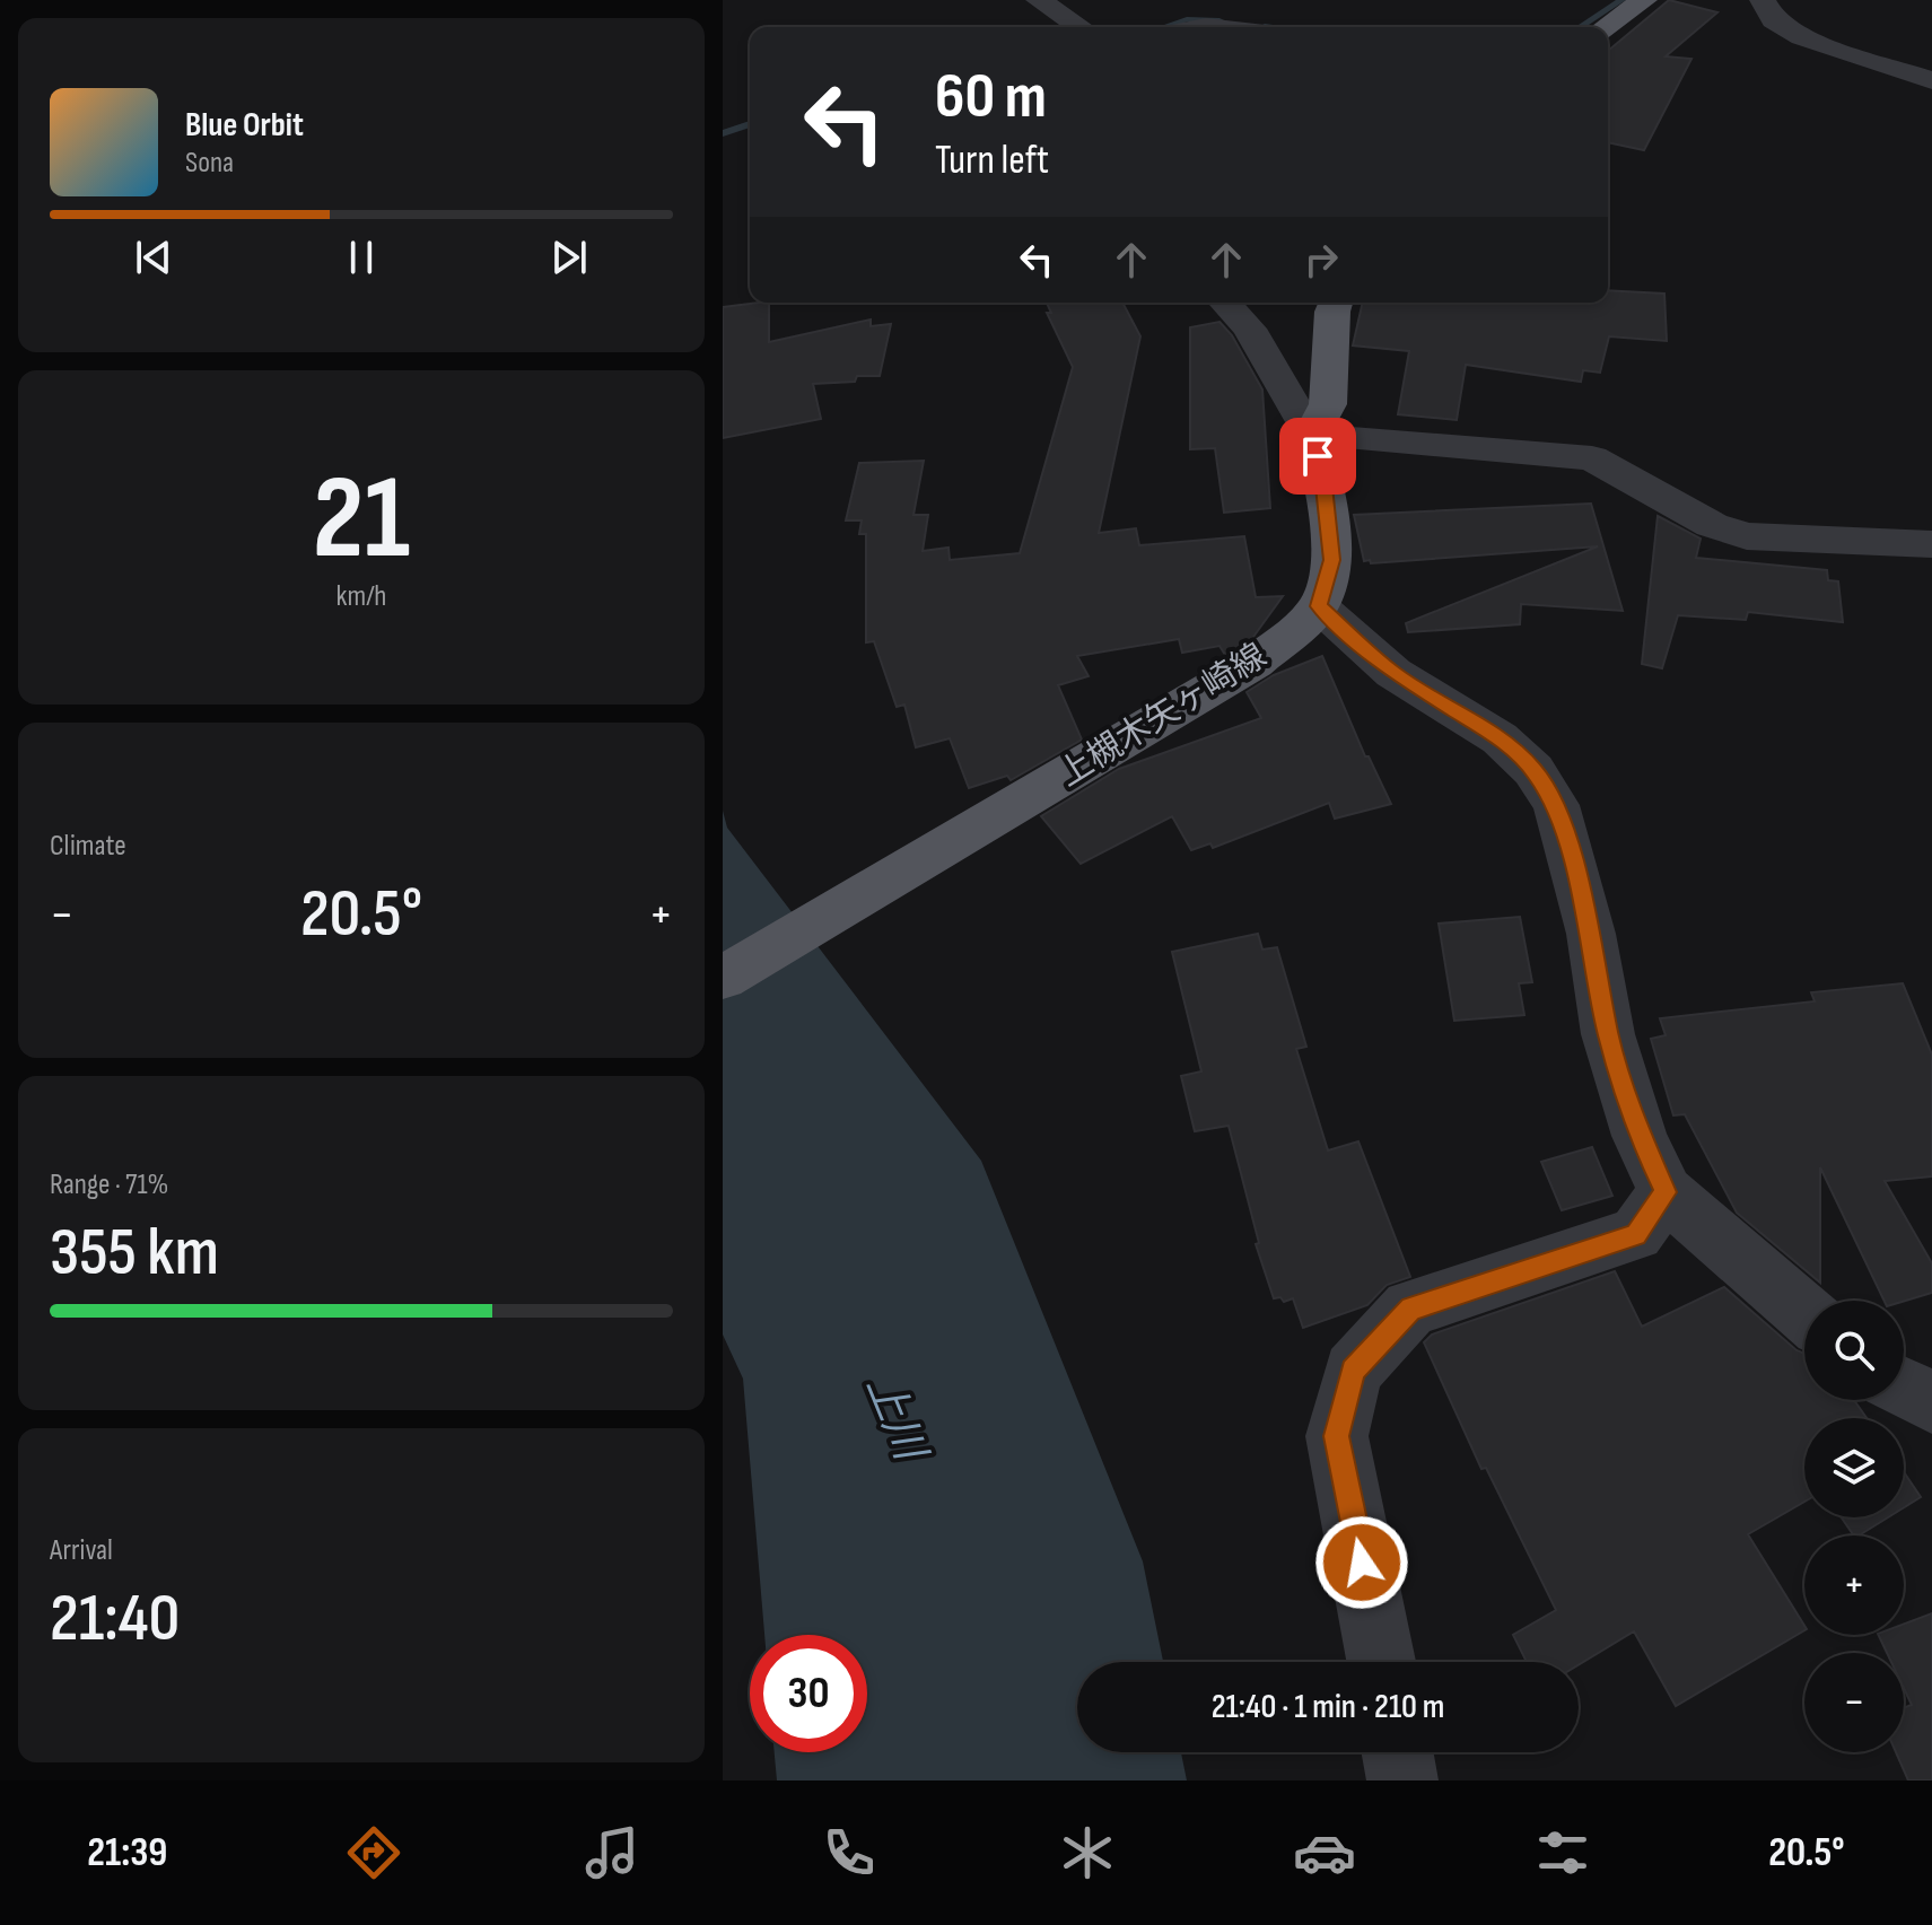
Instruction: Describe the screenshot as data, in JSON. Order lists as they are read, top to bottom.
{
  "streets": {
    "main road": ["上槻木矢ヶ崎線"]
  },
  "water": ["上川"],
  "page": {
    "turn": ["60 m", "Turn left"],
    "song": ["Blue Orbit", "Sona"],
    "tile": [
      ["21", "km/h"],
      "Climate",
      ["Range · 71%", "355 km"],
      ["Arrival", "21:40"]
    ],
    "heat": ["−", "20.5°", "+"],
    "map_buttons": ["+", "−"],
    "limit": "30",
    "trip": "21:40 · 1 min · 210 m",
    "tabs": ["21:39", "20.5°"]
  }
}
